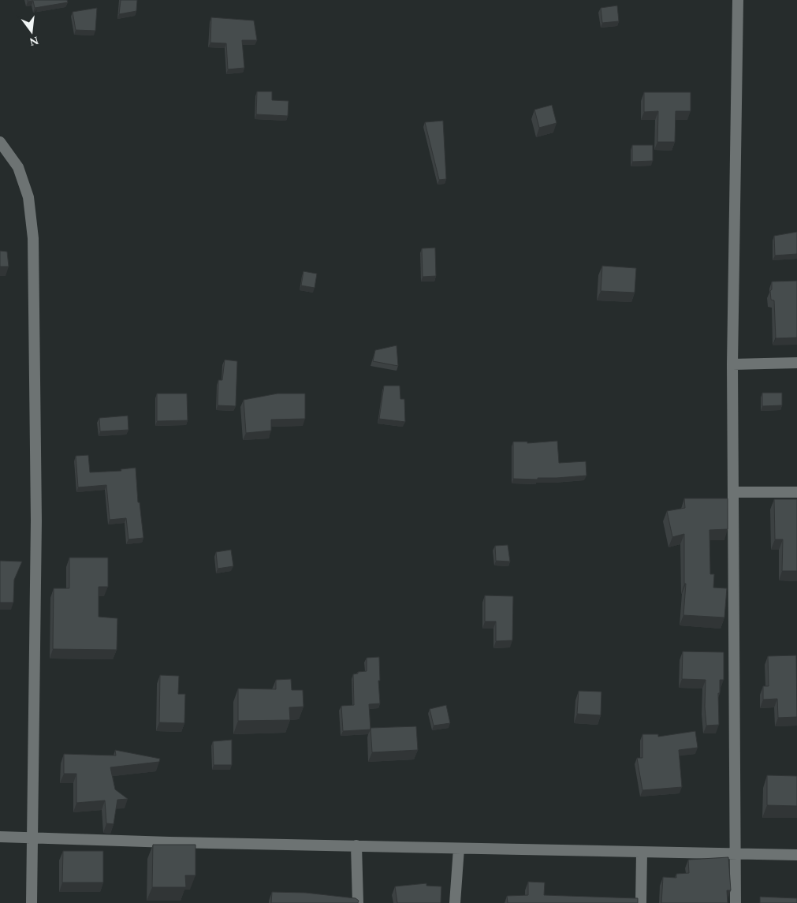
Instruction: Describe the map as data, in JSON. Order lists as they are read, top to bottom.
{
  "north": "bottom"
}
